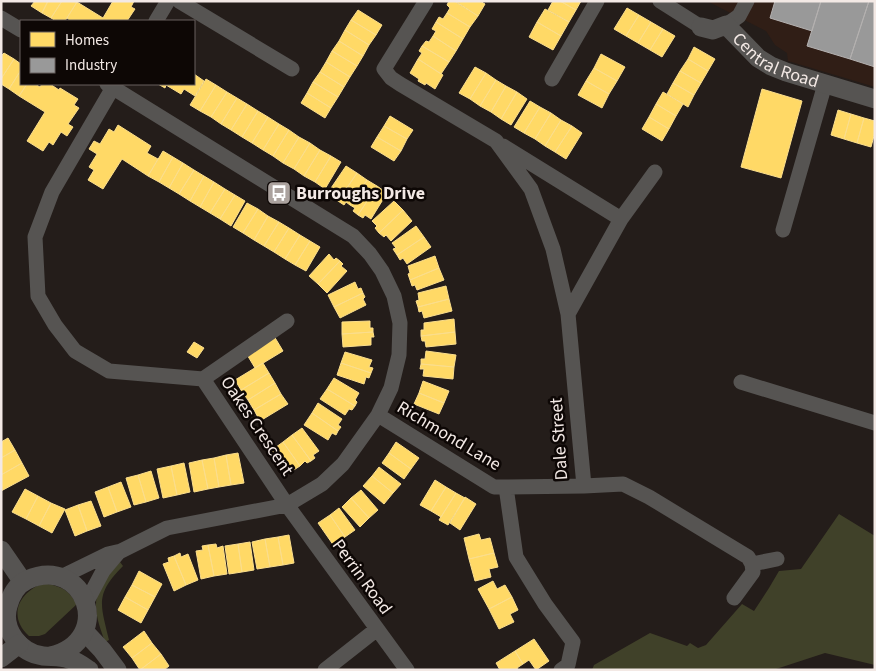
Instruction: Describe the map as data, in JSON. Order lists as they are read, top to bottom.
{
  "streets": {
    "street": [
      "Central Road",
      "Oakes Crescent",
      "Richmond Lane",
      "Dale Street",
      "Perrin Road"
    ]
  },
  "crossings": [
    ["Oakes Crescent", "Perrin Road"],
    ["Richmond Lane", "Dale Street"]
  ],
  "places": {
    "bus stop": ["Burroughs Drive"]
  },
  "legend": ["Homes", "Industry"]
}
